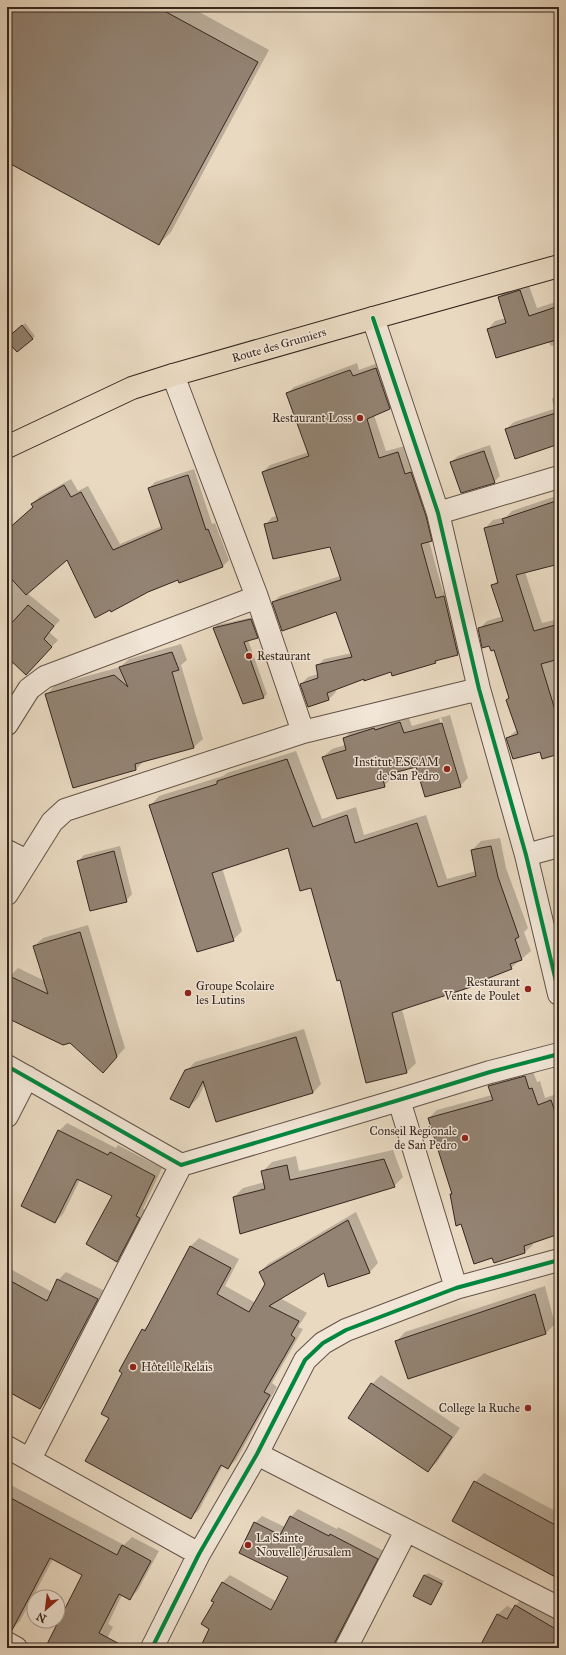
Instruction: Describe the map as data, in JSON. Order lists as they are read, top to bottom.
{
  "streets": {
    "main road": ["Route des Grumiers"]
  },
  "places": [
    "Restaurant Loss",
    "Restaurant",
    "Institut ESCAM de San Pedro",
    "Restaurant Vente de Poulet",
    "Groupe Scolaire les Lutins",
    "Conseil Regionale de San Pedro",
    "Hôtel le Relais",
    "College la Ruche",
    "La Sainte Nouvelle Jérusalem"
  ],
  "north": "bottom left"
}
